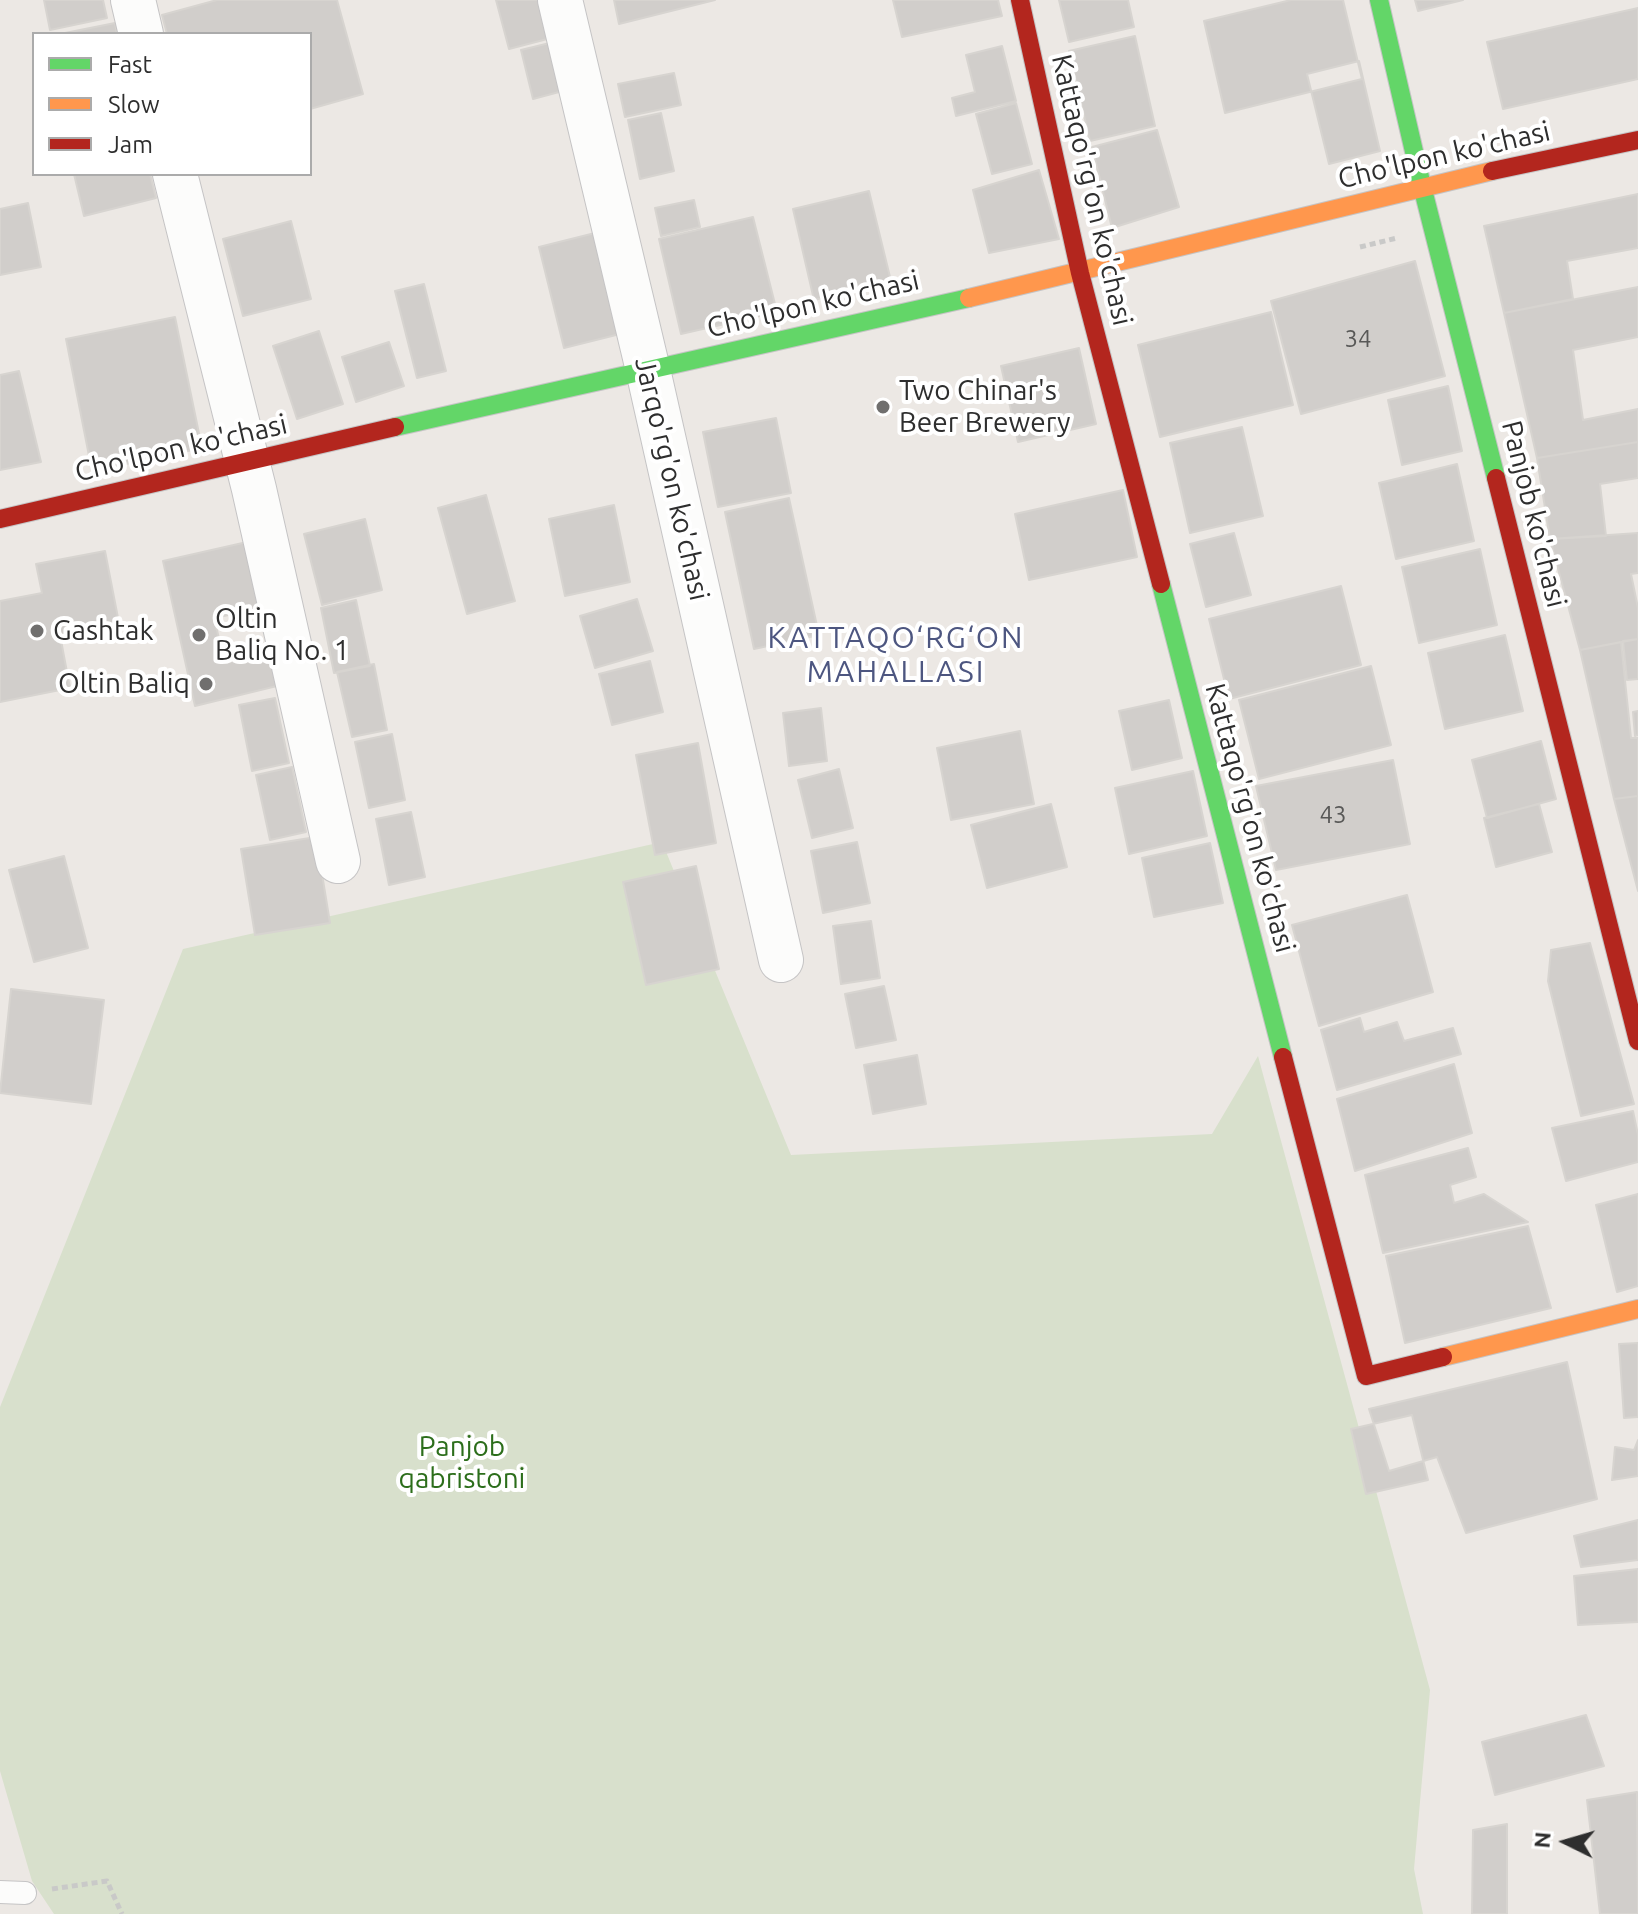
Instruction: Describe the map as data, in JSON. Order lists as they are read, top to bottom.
{
  "streets": {
    "street": [
      "Cho'lpon ko'chasi",
      "Kattaqo'rg'on ko'chasi",
      "Jarqo'rg'on ko'chasi",
      "Panjob ko'chasi"
    ]
  },
  "crossings": [
    ["Cho'lpon ko'chasi", "Kattaqo'rg'on ko'chasi"],
    ["Cho'lpon ko'chasi", "Jarqo'rg'on ko'chasi"],
    ["Cho'lpon ko'chasi", "Panjob ko'chasi"]
  ],
  "districts": ["KATTAQO‘RG‘ON MAHALLASI"],
  "parks": ["Panjob qabristoni"],
  "places": [
    "Two Chinar's Beer Brewery",
    "Gashtak",
    "Oltin Baliq No. 1",
    "Oltin Baliq"
  ],
  "house_numbers": ["34", "43"],
  "legend": ["Fast", "Slow", "Jam"],
  "north": "left"
}
